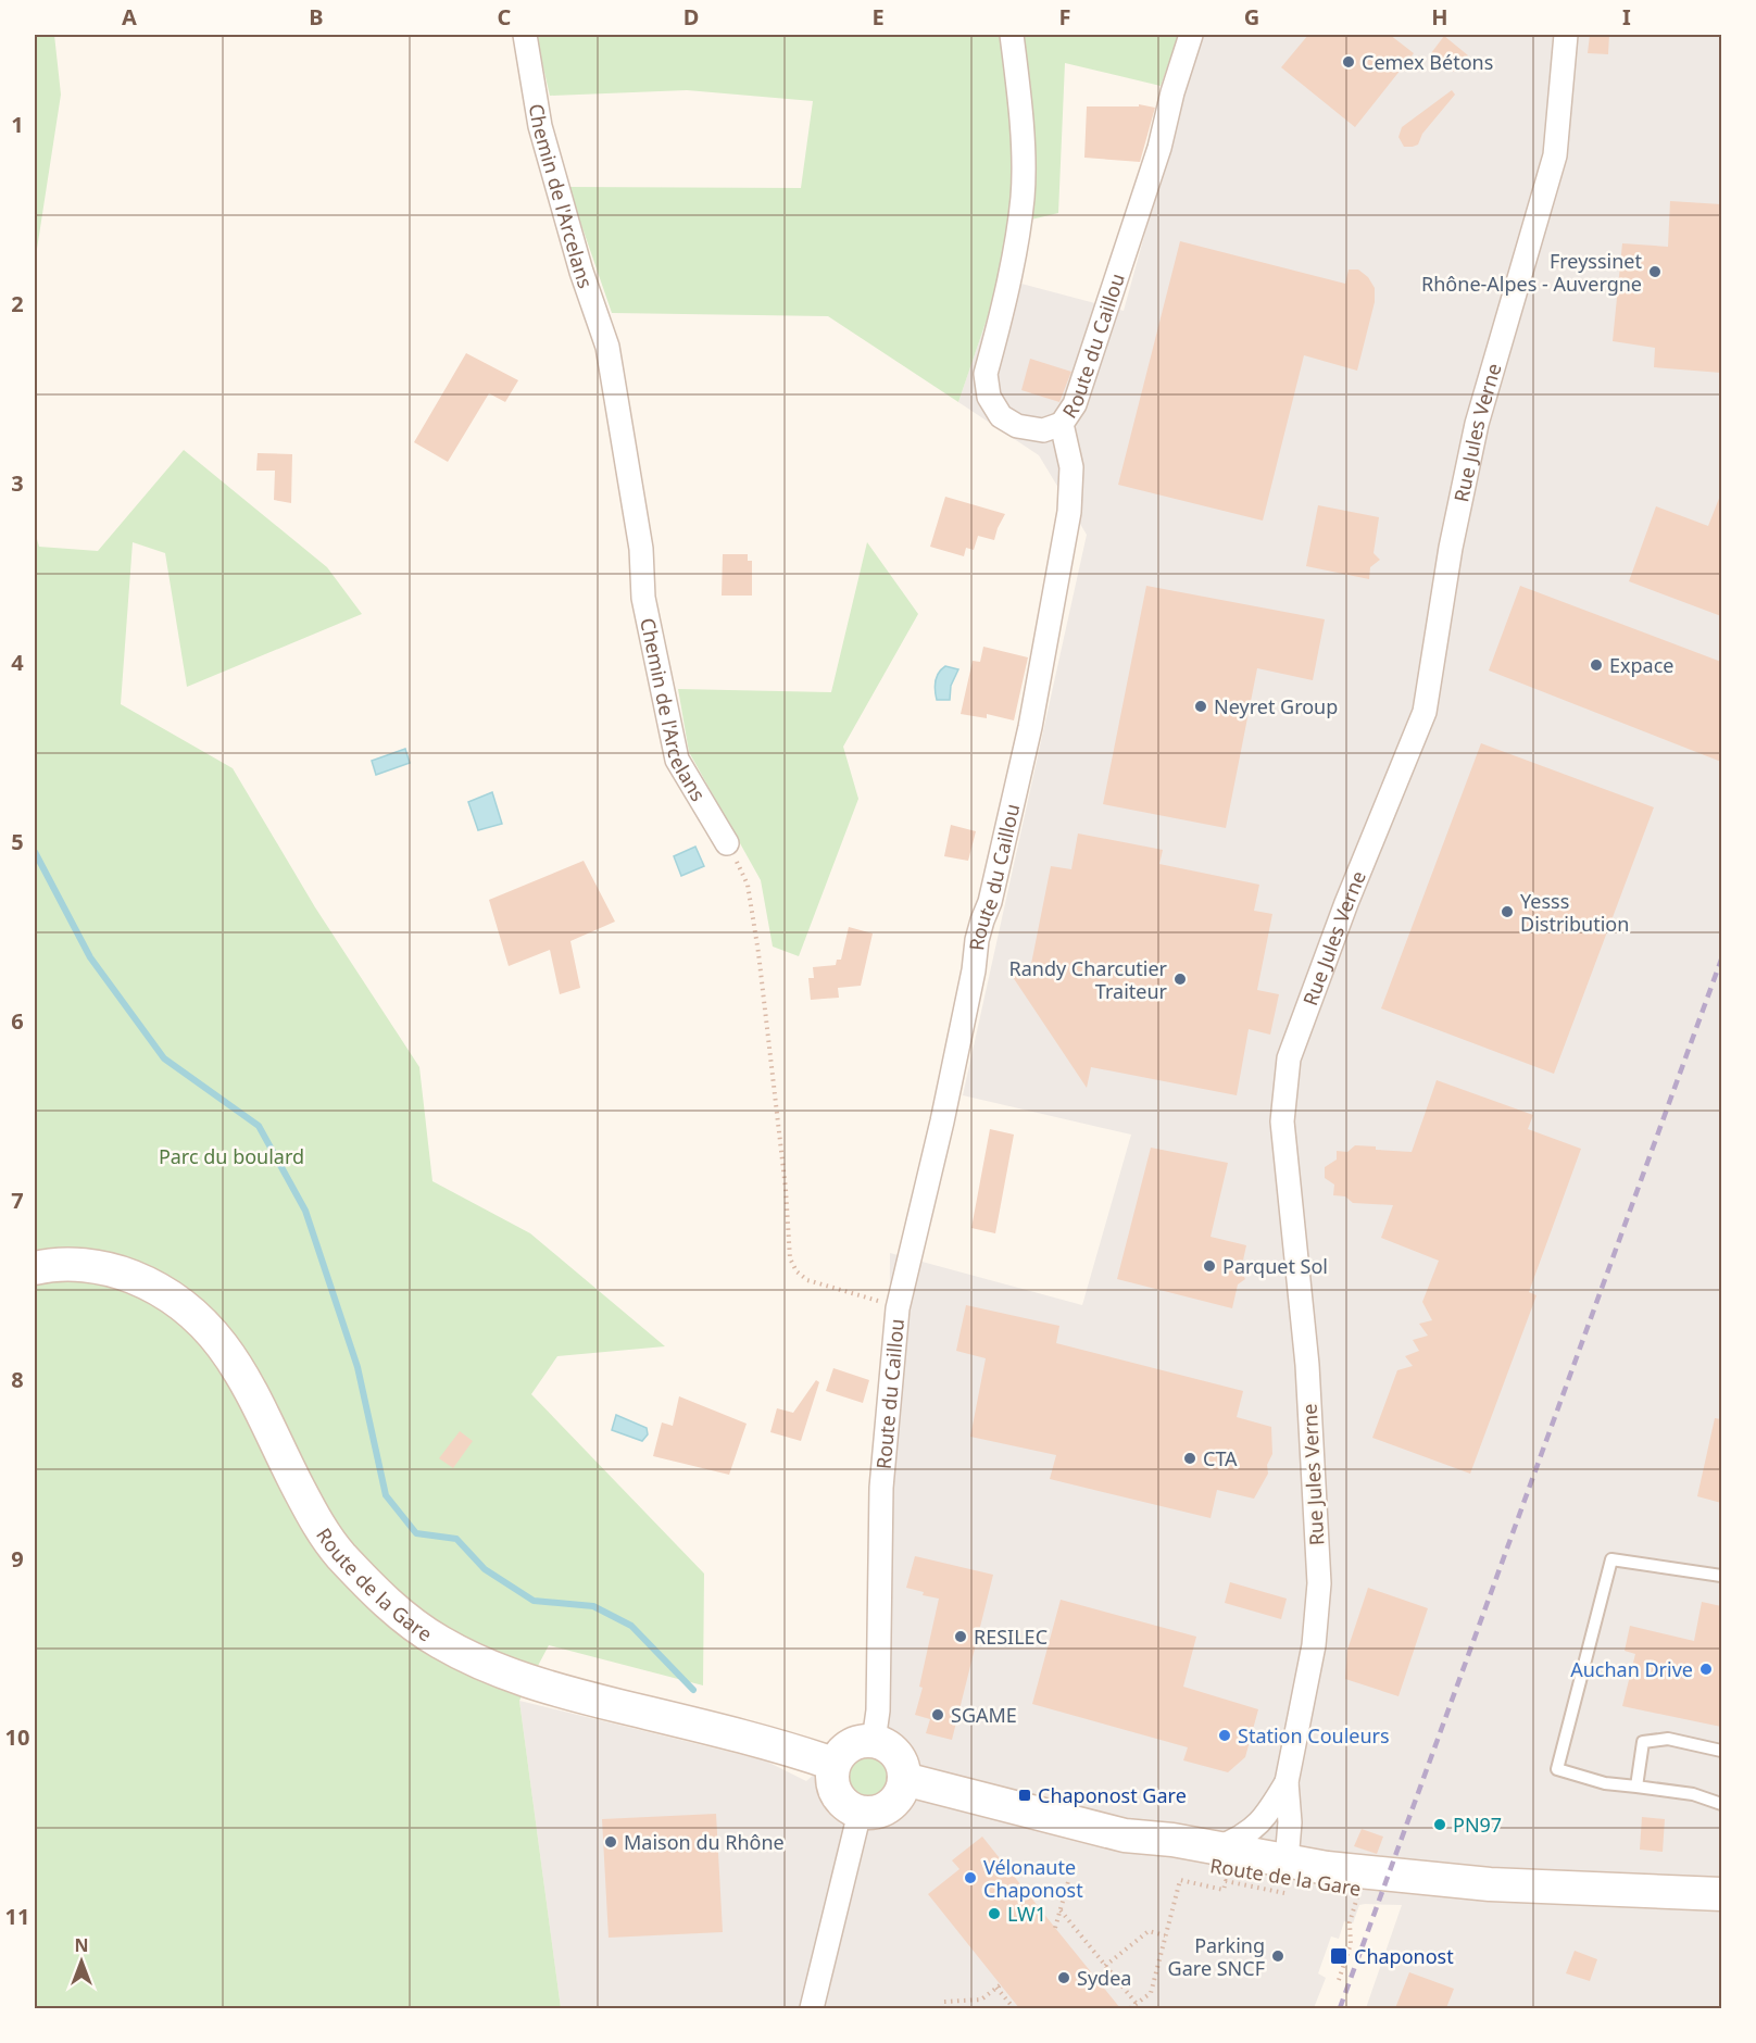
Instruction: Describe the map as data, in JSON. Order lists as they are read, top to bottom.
{
  "streets": {
    "main road": ["Route de la Gare"],
    "street": ["Chemin de l'Arcelans", "Route du Caillou", "Rue Jules Verne"]
  },
  "crossings": [
    ["Route du Caillou", "Route de la Gare"],
    ["Rue Jules Verne", "Route de la Gare"]
  ],
  "parks": ["Parc du boulard"],
  "places": {
    "other": [
      "Cemex Bétons",
      "Freyssinet Rhône-Alpes - Auvergne",
      "Expace",
      "Neyret Group",
      "Yesss Distribution",
      "Randy Charcutier Traiteur",
      "Parquet Sol",
      "CTA",
      "RESILEC",
      "Auchan Drive",
      "SGAME",
      "Station Couleurs",
      "PN97",
      "Maison du Rhône",
      "Vélonaute Chaponost",
      "LW1",
      "Parking Gare SNCF",
      "Sydea"
    ],
    "transit": ["Chaponost Gare", "Chaponost"]
  },
  "north": "top",
  "grid": {
    "columns": [
      "A",
      "B",
      "C",
      "D",
      "E",
      "F",
      "G",
      "H",
      "I"
    ],
    "rows": [
      "1",
      "2",
      "3",
      "4",
      "5",
      "6",
      "7",
      "8",
      "9",
      "10",
      "11"
    ]
  }
}
